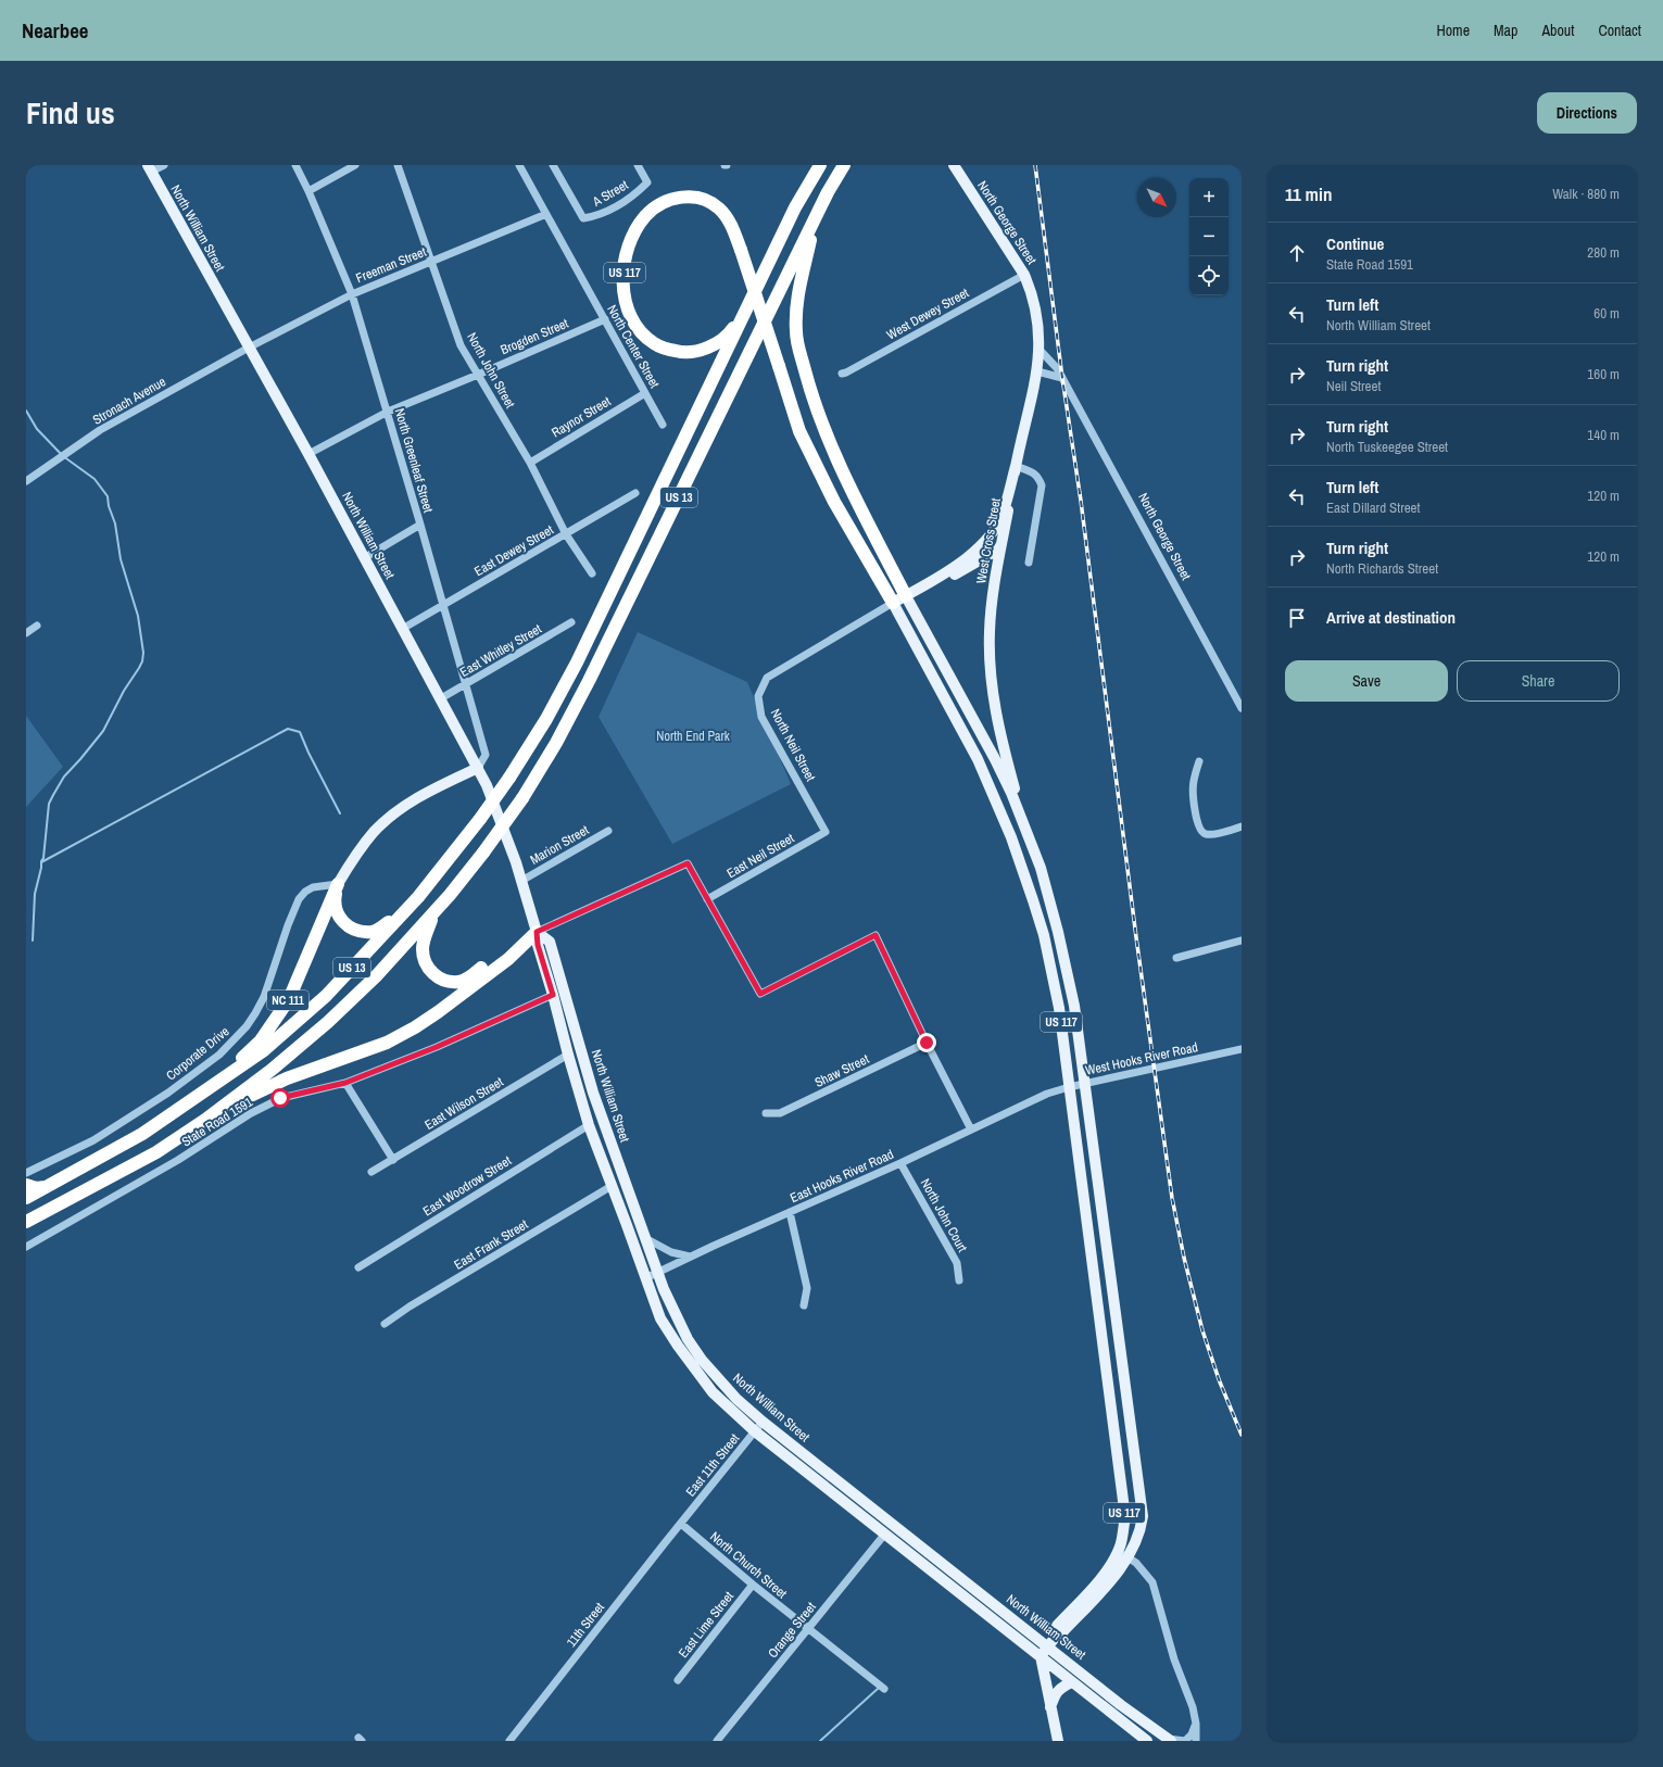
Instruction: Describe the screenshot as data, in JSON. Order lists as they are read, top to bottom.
{
  "streets": {
    "highway": ["US 117", "US 13", "NC 111"],
    "main road": ["North George Street", "North William Street", "West Cross Street"],
    "street": [
      "A Street",
      "Freeman Street",
      "West Dewey Street",
      "Brogden Street",
      "North Center Street",
      "North John Street",
      "Stronach Avenue",
      "Raynor Street",
      "North Greenleaf Street",
      "East Dewey Street",
      "East Whitley Street",
      "North Neil Street",
      "Marion Street",
      "East Neil Street",
      "Corporate Drive",
      "West Hooks River Road",
      "Shaw Street",
      "East Wilson Street",
      "State Road 1591",
      "East Hooks River Road",
      "East Woodrow Street",
      "North John Court",
      "East Frank Street",
      "East 11th Street",
      "North Church Street",
      "11th Street",
      "East Lime Street",
      "Orange Street"
    ]
  },
  "crossings": [
    ["North George Street", "West Dewey Street"],
    ["North George Street", "West Cross Street"],
    ["North William Street", "Freeman Street"],
    ["North William Street", "Brogden Street"],
    ["North William Street", "Stronach Avenue"],
    ["North William Street", "North Greenleaf Street"],
    ["North William Street", "East Dewey Street"],
    ["North William Street", "East Whitley Street"],
    ["North William Street", "Marion Street"],
    ["North William Street", "NC 111"],
    ["North William Street", "East Wilson Street"],
    ["North William Street", "State Road 1591"],
    ["North William Street", "East Hooks River Road"],
    ["North William Street", "East Woodrow Street"],
    ["North William Street", "East Frank Street"],
    ["North William Street", "East 11th Street"],
    ["North William Street", "Orange Street"],
    ["Freeman Street", "North Center Street"],
    ["Freeman Street", "North John Street"],
    ["Freeman Street", "Stronach Avenue"],
    ["Freeman Street", "North Greenleaf Street"],
    ["US 117", "US 13"],
    ["US 117", "West Cross Street"],
    ["US 117", "West Hooks River Road"],
    ["Brogden Street", "North Center Street"],
    ["Brogden Street", "North John Street"],
    ["Brogden Street", "North Greenleaf Street"],
    ["North Center Street", "Raynor Street"],
    ["North John Street", "Raynor Street"],
    ["North John Street", "East Dewey Street"],
    ["North Greenleaf Street", "East Dewey Street"],
    ["North Greenleaf Street", "East Whitley Street"],
    ["North Greenleaf Street", "NC 111"],
    ["US 13", "NC 111"],
    ["West Cross Street", "North Neil Street"],
    ["North Neil Street", "East Neil Street"],
    ["NC 111", "Corporate Drive"],
    ["West Hooks River Road", "East Hooks River Road"],
    ["East Hooks River Road", "North John Court"],
    ["East 11th Street", "North Church Street"],
    ["East 11th Street", "11th Street"],
    ["North Church Street", "11th Street"],
    ["North Church Street", "East Lime Street"],
    ["North Church Street", "Orange Street"]
  ],
  "parks": ["North End Park"],
  "north": "bottom right",
  "page": {
    "header": "Nearbee",
    "nav": [
      "Home",
      "Map",
      "About",
      "Contact"
    ],
    "title": "Find us",
    "buttons": [
      "Directions",
      ["Save", "Share"]
    ],
    "heading": ["11 min", "Walk · 880 m"],
    "map_buttons": ["+", "−"],
    "list": [
      ["Continue", "State Road 1591", "280 m"],
      ["Turn left", "North William Street", "60 m"],
      ["Turn right", "Neil Street", "160 m"],
      ["Turn right", "North Tuskeegee Street", "140 m"],
      ["Turn left", "East Dillard Street", "120 m"],
      ["Turn right", "North Richards Street", "120 m"],
      "Arrive at destination"
    ]
  }
}
